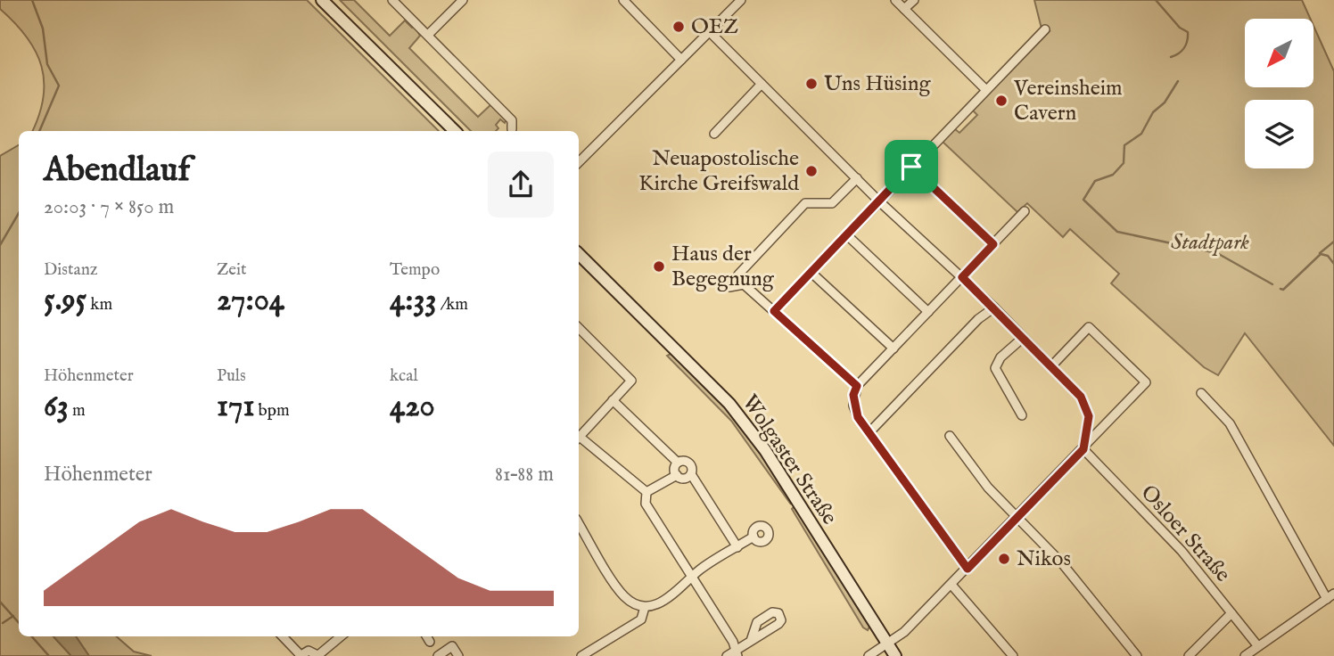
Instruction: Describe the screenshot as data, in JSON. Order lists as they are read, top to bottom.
{
  "streets": {
    "main road": ["Wolgaster Straße"],
    "street": ["Osloer Straße"]
  },
  "parks": ["Stadtpark"],
  "places": [
    "OEZ",
    "Uns Hüsing",
    "Vereinsheim Cavern",
    "Neuapostolische Kirche Greifswald",
    "Haus der Begegnung",
    "Nikos"
  ],
  "north": "bottom left",
  "page": {
    "heading": ["Abendlauf", "20:03 · 7 × 850 m"],
    "stats": [
      ["Distanz", "5.95 km"],
      ["Zeit", "27:04"],
      ["Tempo", "4:33 /km"],
      ["Höhenmeter", "63 m"],
      ["Puls", "171 bpm"],
      ["kcal", "420"]
    ],
    "chart": ["Höhenmeter", "81–88 m"]
  }
}
